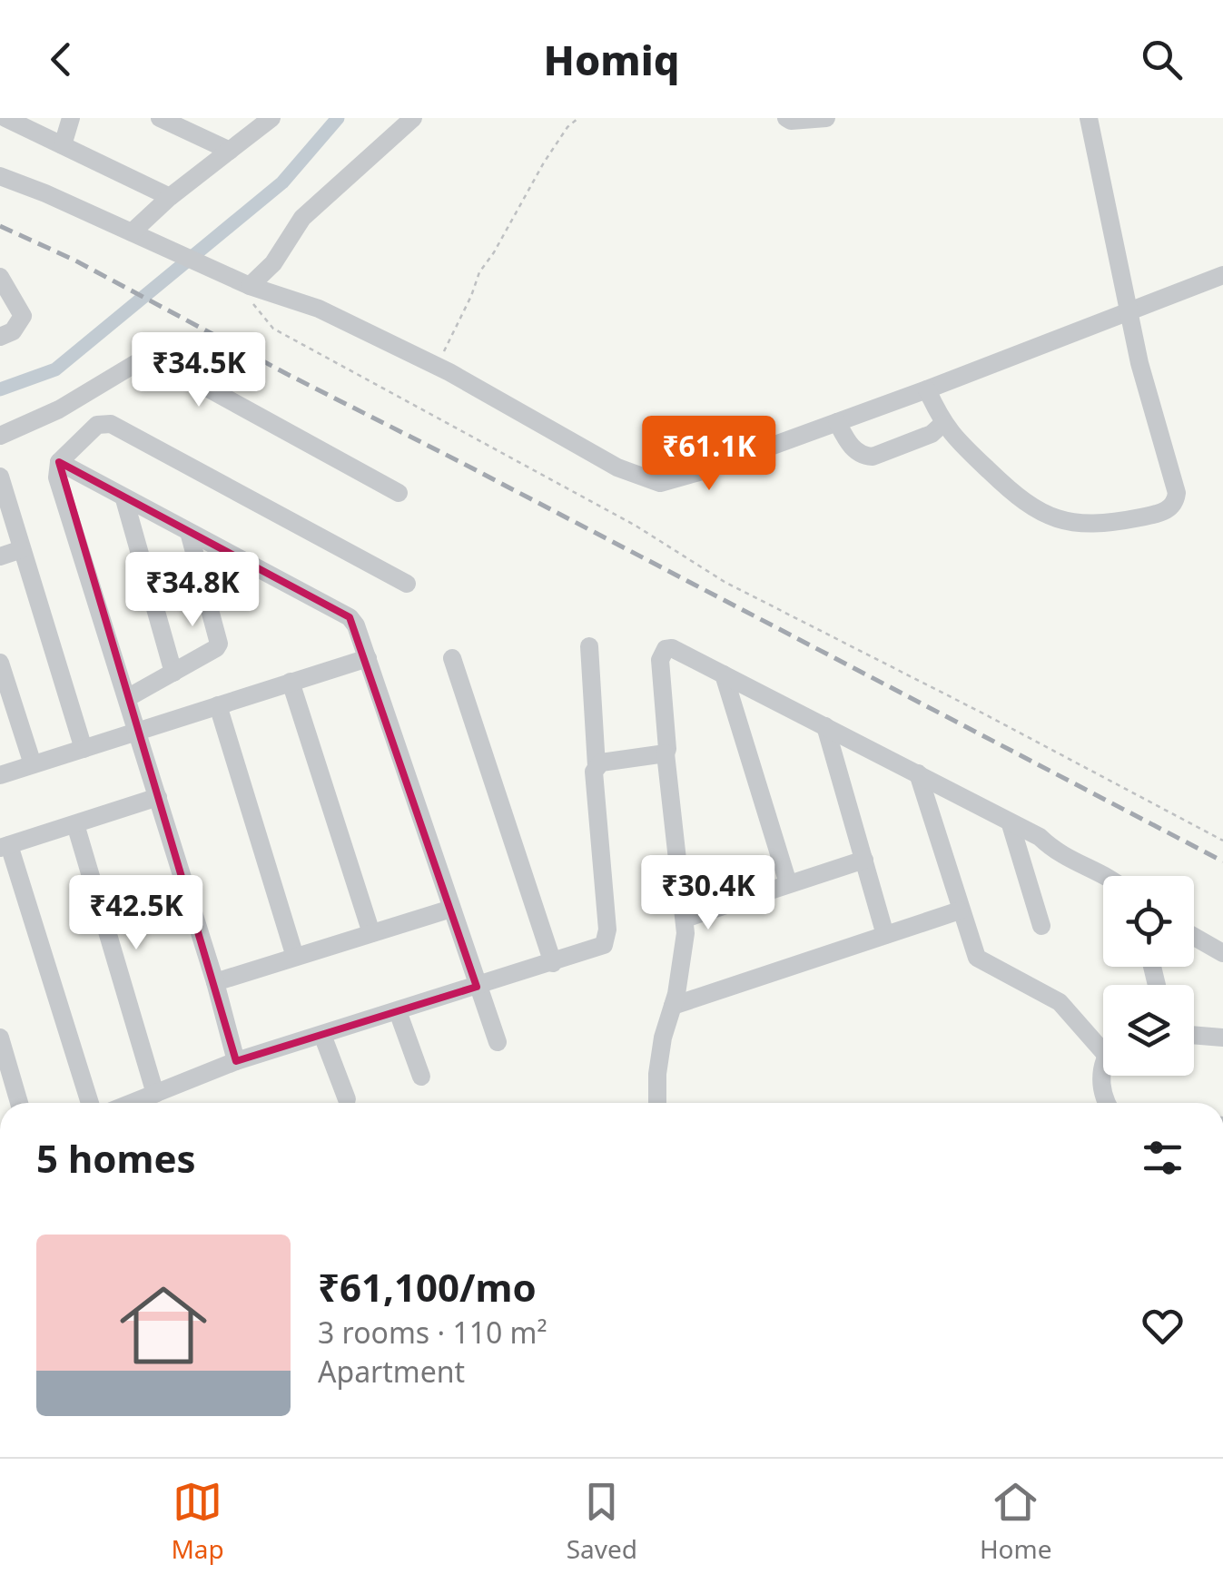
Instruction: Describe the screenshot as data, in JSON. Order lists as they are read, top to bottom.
{
  "page": {
    "header": "Homiq",
    "price": [
      "₹34.5K",
      "₹61.1K",
      "₹34.8K",
      "₹30.4K",
      "₹42.5K"
    ],
    "heading": "5 homes",
    "list": [
      {
        "name": "₹61,100/mo",
        "note": "3 rooms · 110 m² · Apartment"
      }
    ],
    "tabs": ["Map", "Saved", "Home"]
  }
}
